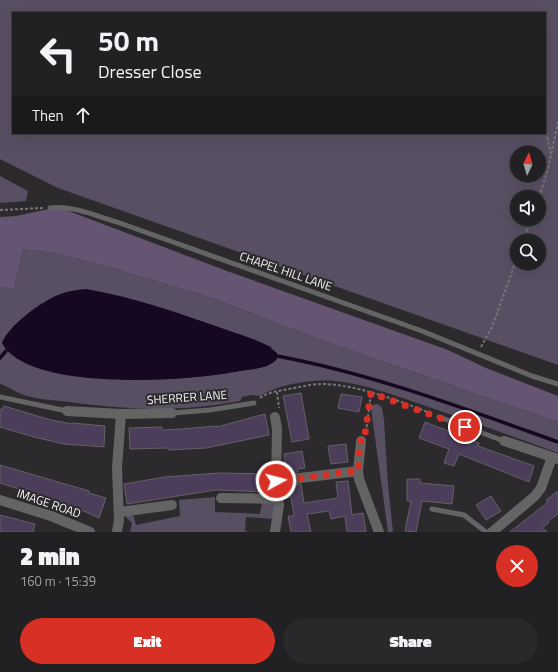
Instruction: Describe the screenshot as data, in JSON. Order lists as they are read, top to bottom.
{
  "streets": {
    "street": ["SHERRER LANE", "IMAGE ROAD"],
    "lane": ["CHAPEL HILL LANE"]
  },
  "north": "top",
  "page": {
    "turn": ["50 m", "Dresser Close"],
    "then": "Then",
    "heading": ["2 min", "160 m · 15:39"],
    "buttons": ["Exit", "Share"]
  }
}
